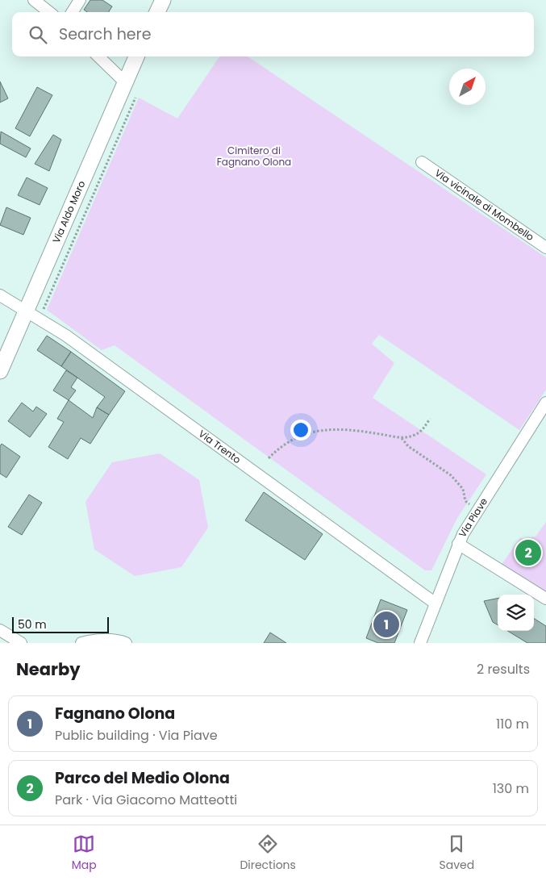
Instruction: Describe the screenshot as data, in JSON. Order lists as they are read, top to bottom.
{
  "streets": {
    "main road": ["Via Aldo Moro"],
    "street": ["Via vicinale di Mombello", "Via Trento", "Via Piave"]
  },
  "crossings": [
    ["Via Aldo Moro", "Via Trento"],
    ["Via Trento", "Via Piave"]
  ],
  "parks": ["Cimitero di Fagnano Olona"],
  "scale_bar": "50 m",
  "north": "top right",
  "page": {
    "search": "Search here",
    "pins": ["2", "1"],
    "scale": "50 m",
    "heading": ["Nearby", "2 results"],
    "list": [
      {
        "mark": "1",
        "name": "Fagnano Olona",
        "note": "Public building · Via Piave",
        "value": "110 m"
      },
      {
        "mark": "2",
        "name": "Parco del Medio Olona",
        "note": "Park · Via Giacomo Matteotti",
        "value": "130 m"
      }
    ],
    "nav": ["Map", "Directions", "Saved"]
  }
}
